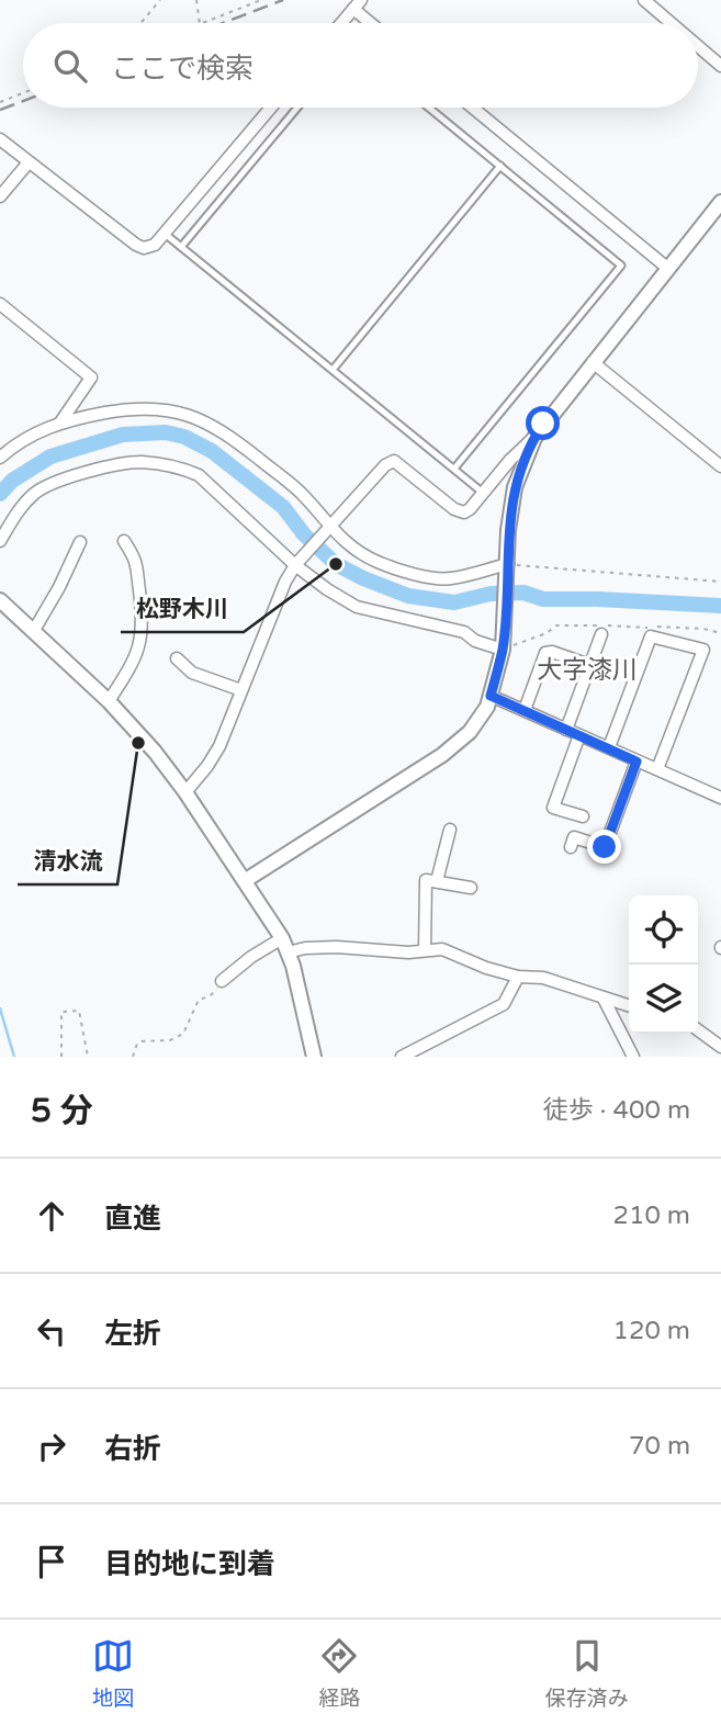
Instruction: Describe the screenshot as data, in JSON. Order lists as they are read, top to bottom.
{
  "districts": ["大字漆川"],
  "places": ["松野木川", "清水流"],
  "page": {
    "search": "ここで検索",
    "heading": ["5 分", "徒歩 · 400 m"],
    "list": [
      ["直進", "210 m"],
      ["左折", "120 m"],
      ["右折", "70 m"],
      "目的地に到着"
    ],
    "nav": ["地図", "経路", "保存済み"]
  }
}
